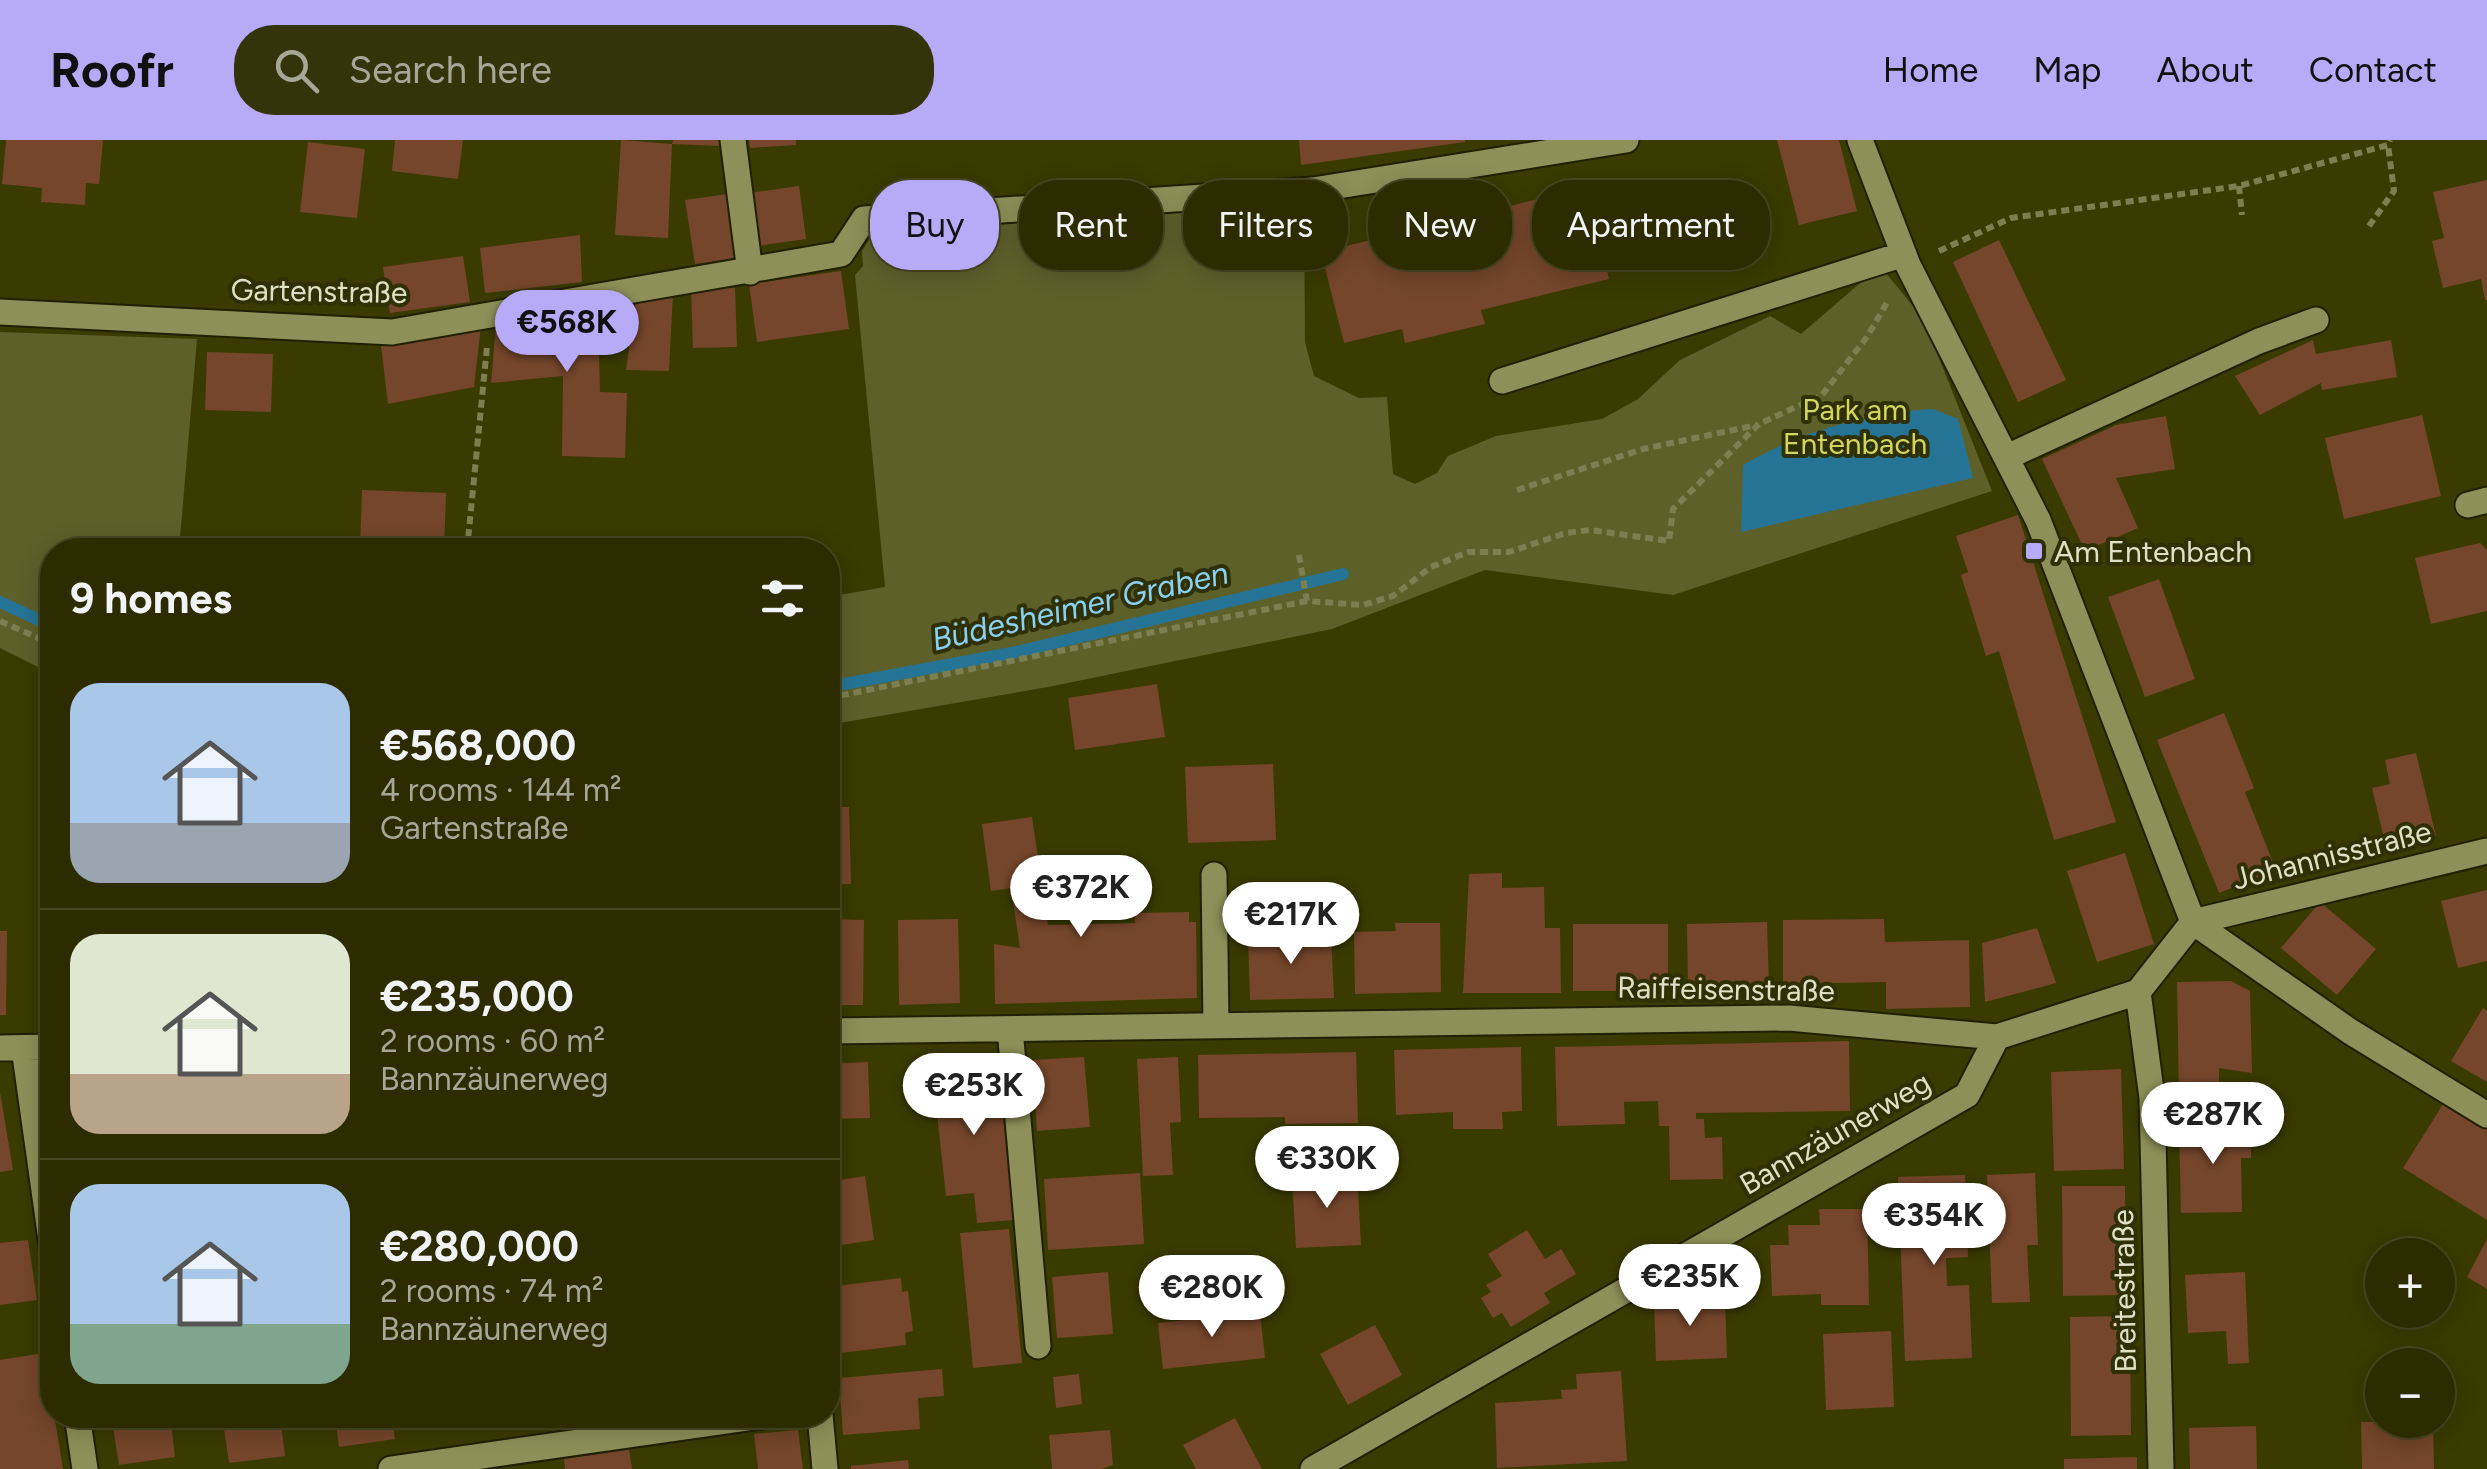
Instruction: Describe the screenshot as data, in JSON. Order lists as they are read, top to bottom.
{
  "streets": {
    "street": [
      "Gartenstraße",
      "Johannisstraße",
      "Raiffeisenstraße",
      "Bannzäunerweg",
      "Breitestraße"
    ]
  },
  "crossings": [
    ["Raiffeisenstraße", "Bannzäunerweg"],
    ["Raiffeisenstraße", "Breitestraße"]
  ],
  "water": ["Büdesheimer Graben"],
  "parks": ["Park am Entenbach"],
  "places": {
    "transit": ["Am Entenbach"]
  },
  "page": {
    "header": "Roofr",
    "search": "Search here",
    "nav": [
      "Home",
      "Map",
      "About",
      "Contact"
    ],
    "chip": [
      "Buy",
      "Rent",
      "Filters",
      "New",
      "Apartment"
    ],
    "price": [
      "€568K",
      "€372K",
      "€217K",
      "€253K",
      "€287K",
      "€330K",
      "€354K",
      "€235K",
      "€280K"
    ],
    "heading": "9 homes",
    "list": [
      {
        "name": "€568,000",
        "note": "4 rooms · 144 m² · Gartenstraße"
      },
      {
        "name": "€235,000",
        "note": "2 rooms · 60 m² · Bannzäunerweg"
      },
      {
        "name": "€280,000",
        "note": "2 rooms · 74 m² · Bannzäunerweg"
      }
    ],
    "map_buttons": ["+", "−"]
  }
}
